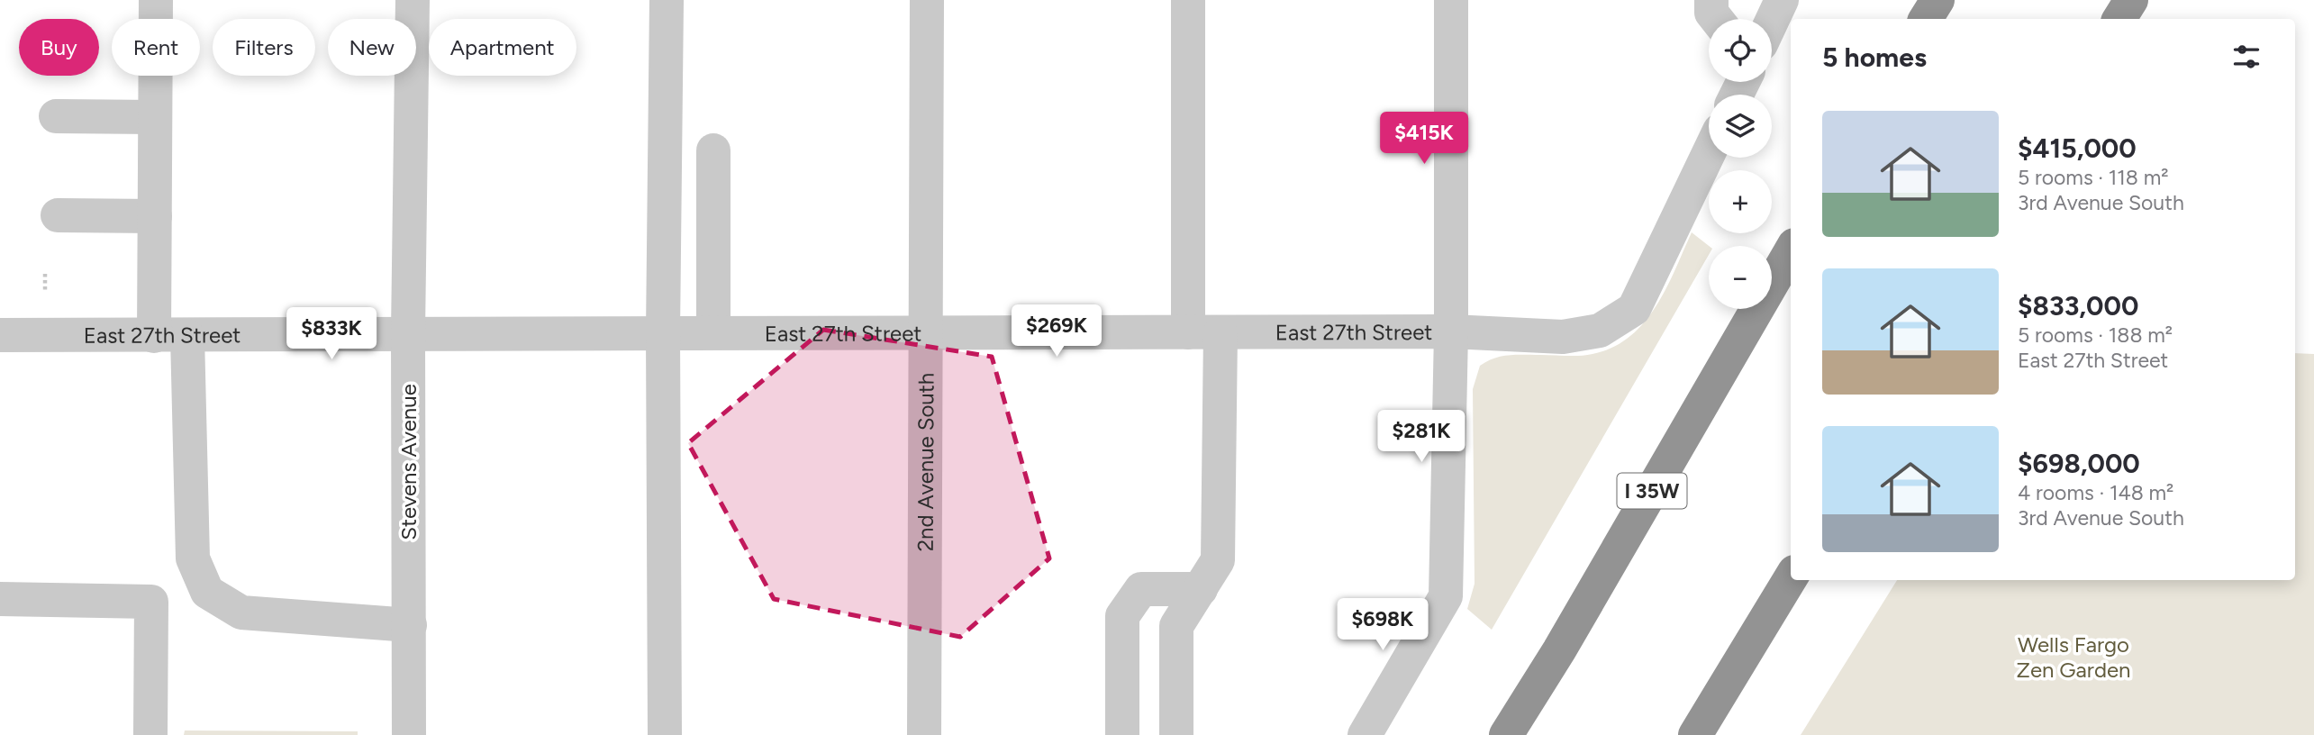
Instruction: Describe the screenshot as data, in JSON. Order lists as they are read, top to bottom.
{
  "streets": {
    "highway": ["I 35W"],
    "street": ["East 27th Street", "Stevens Avenue", "2nd Avenue South"]
  },
  "crossings": [
    ["East 27th Street", "Stevens Avenue"],
    ["East 27th Street", "2nd Avenue South"]
  ],
  "parks": ["Wells Fargo Zen Garden"],
  "page": {
    "map_buttons": ["+", "−"],
    "chip": [
      "Buy",
      "Rent",
      "Filters",
      "New",
      "Apartment"
    ],
    "heading": "5 homes",
    "list": [
      {
        "name": "$415,000",
        "note": "5 rooms · 118 m² · 3rd Avenue South"
      },
      {
        "name": "$833,000",
        "note": "5 rooms · 188 m² · East 27th Street"
      },
      {
        "name": "$698,000",
        "note": "4 rooms · 148 m² · 3rd Avenue South"
      }
    ],
    "price": [
      "$415K",
      "$269K",
      "$833K",
      "$281K",
      "$698K"
    ]
  }
}
